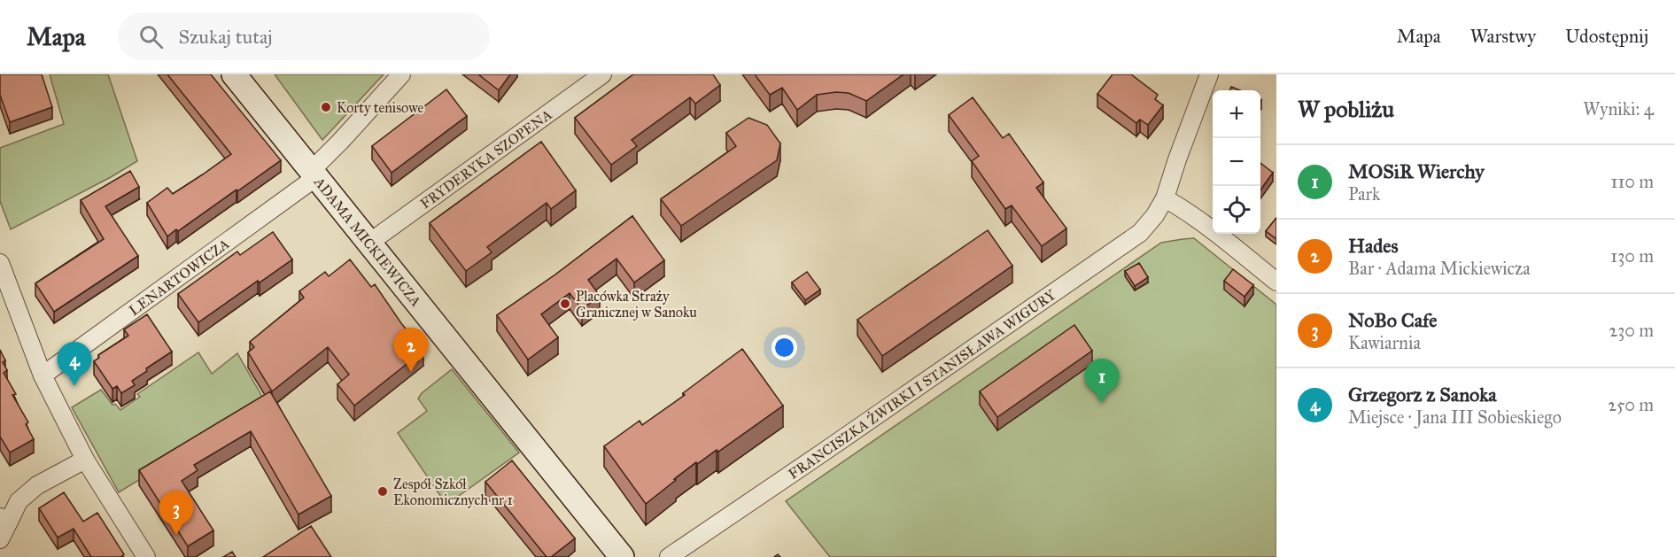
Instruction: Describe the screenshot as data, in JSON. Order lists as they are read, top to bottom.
{
  "streets": {
    "street": [
      "FRYDERYKA SZOPENA",
      "ADAMA MICKIEWICZA",
      "LENARTOWICZA",
      "FRANCISZKA ŻWIRKI I STANISŁAWA WIGURY"
    ]
  },
  "crossings": [
    ["FRYDERYKA SZOPENA", "ADAMA MICKIEWICZA"],
    ["ADAMA MICKIEWICZA", "LENARTOWICZA"]
  ],
  "places": ["Korty tenisowe", "Placówka Straży Granicznej w Sanoku", "Zespół Szkół Ekonomicznych nr 1"],
  "page": {
    "header": "Mapa",
    "search": "Szukaj tutaj",
    "nav": ["Mapa", "Warstwy", "Udostępnij"],
    "heading": ["W pobliżu", "Wyniki: 4"],
    "map_buttons": ["+", "−"],
    "list": [
      {
        "mark": "1",
        "name": "MOSiR Wierchy",
        "note": "Park",
        "value": "110 m"
      },
      {
        "mark": "2",
        "name": "Hades",
        "note": "Bar · Adama Mickiewicza",
        "value": "130 m"
      },
      {
        "mark": "3",
        "name": "NoBo Cafe",
        "note": "Kawiarnia",
        "value": "230 m"
      },
      {
        "mark": "4",
        "name": "Grzegorz z Sanoka",
        "note": "Miejsce · Jana III Sobieskiego",
        "value": "250 m"
      }
    ],
    "pins": [
      "2",
      "4",
      "1",
      "3"
    ]
  }
}
